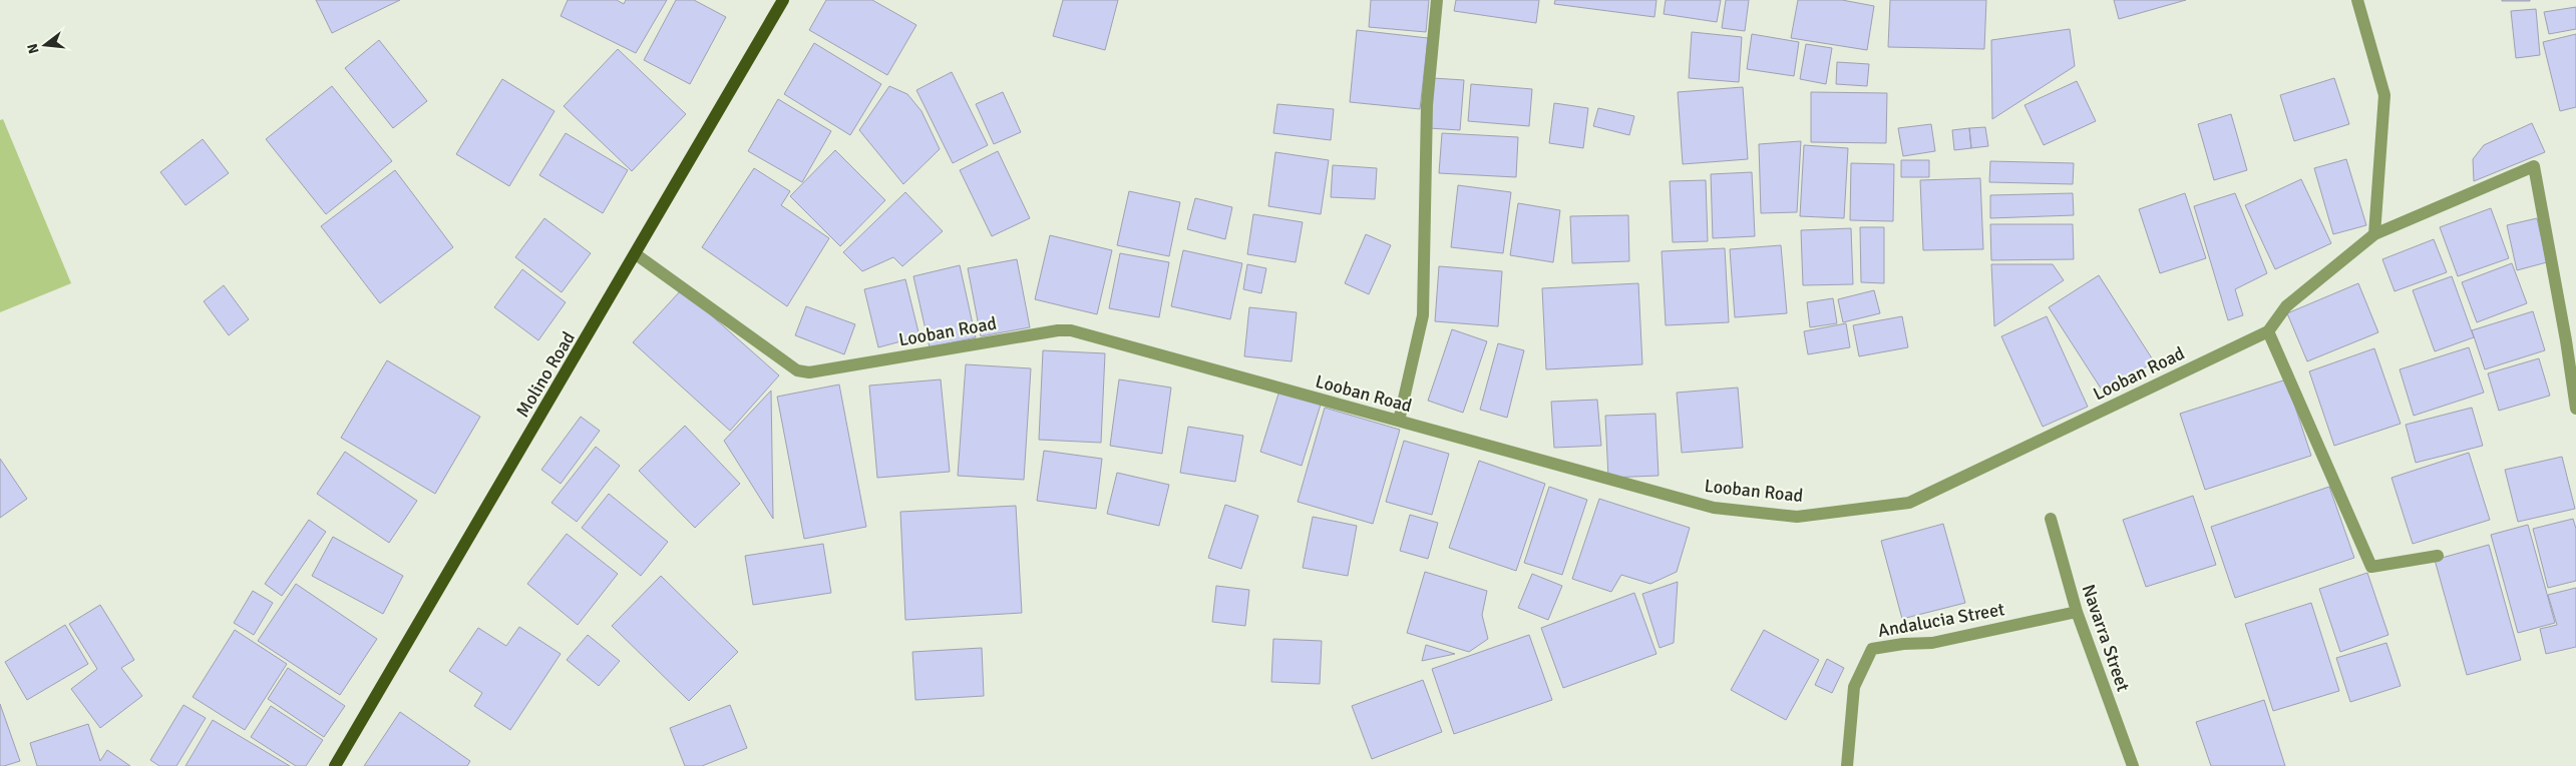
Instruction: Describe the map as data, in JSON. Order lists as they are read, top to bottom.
{
  "streets": {
    "main road": ["Molino Road"],
    "street": ["Looban Road", "Andalucia Street", "Navarra Street"]
  },
  "crossings": [
    ["Looban Road", "Molino Road"],
    ["Andalucia Street", "Navarra Street"]
  ],
  "north": "left"
}
